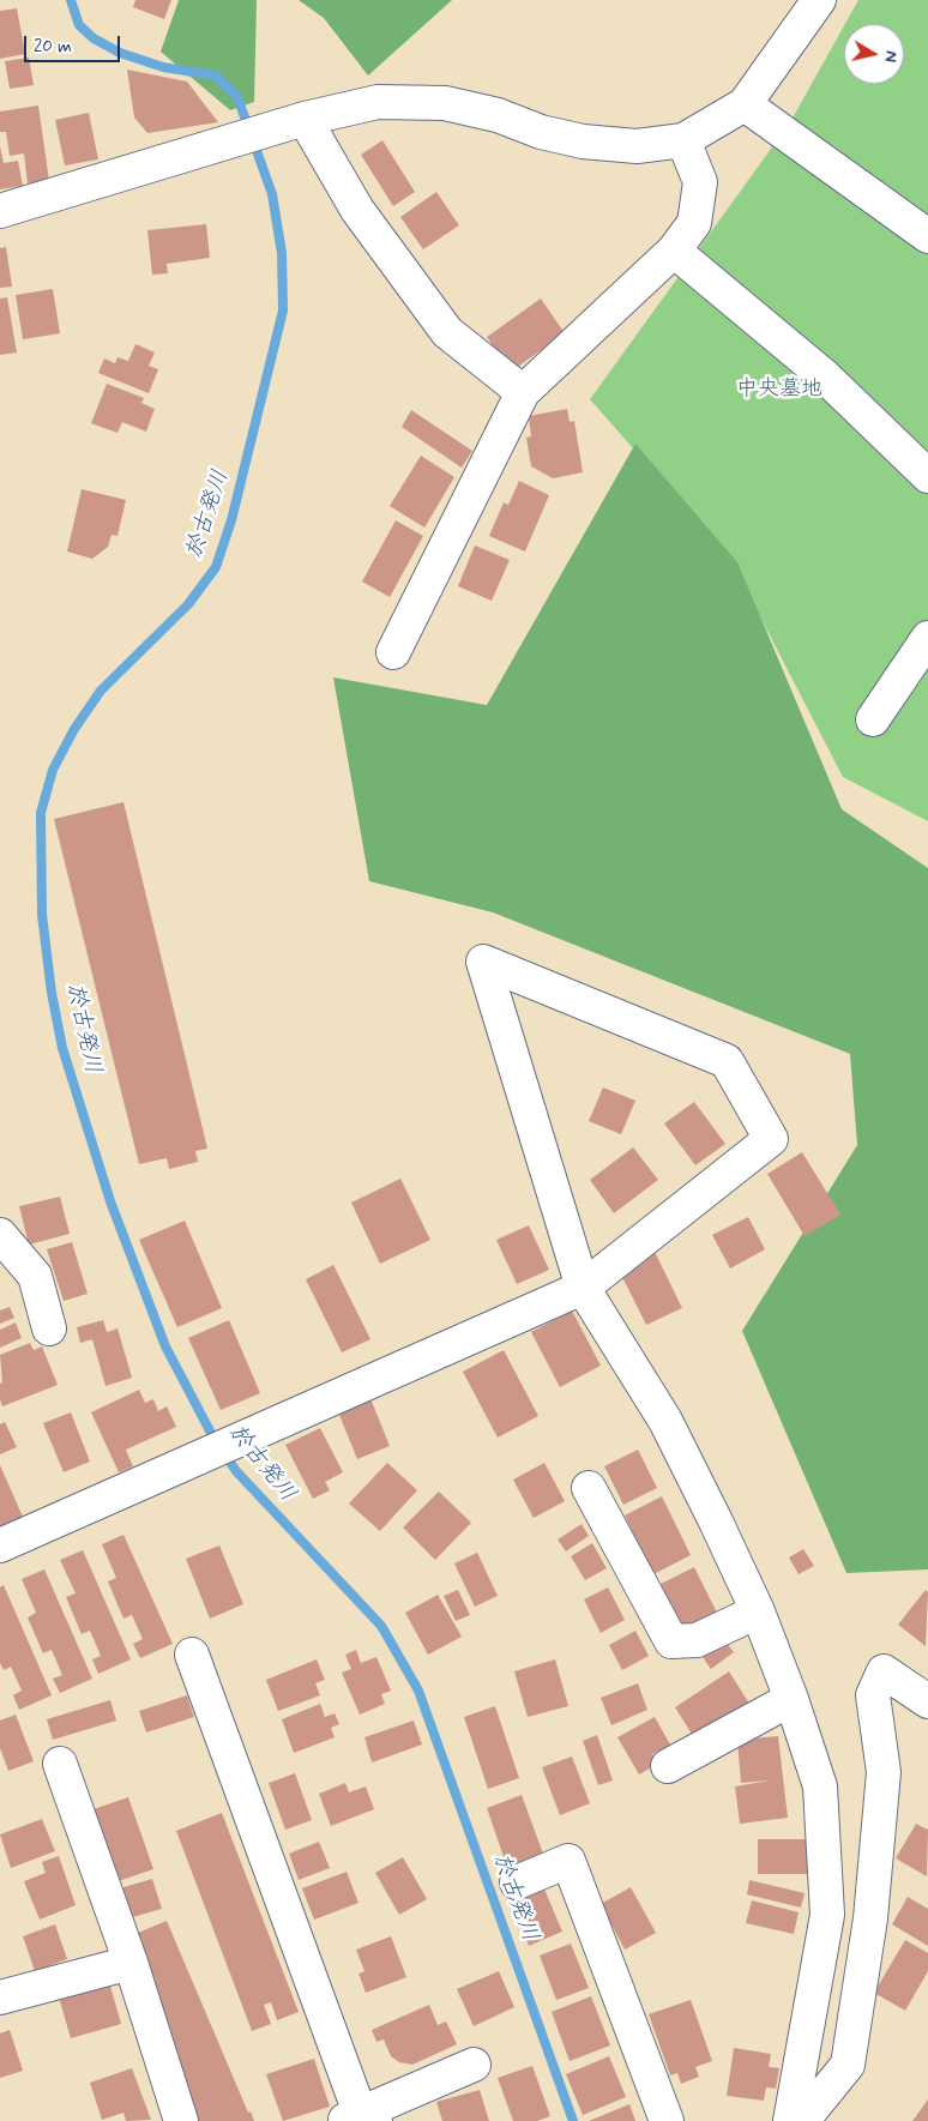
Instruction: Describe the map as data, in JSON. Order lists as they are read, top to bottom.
{
  "water": ["於古発川"],
  "parks": ["中央墓地"],
  "scale_bar": "20 m",
  "north": "right"
}
